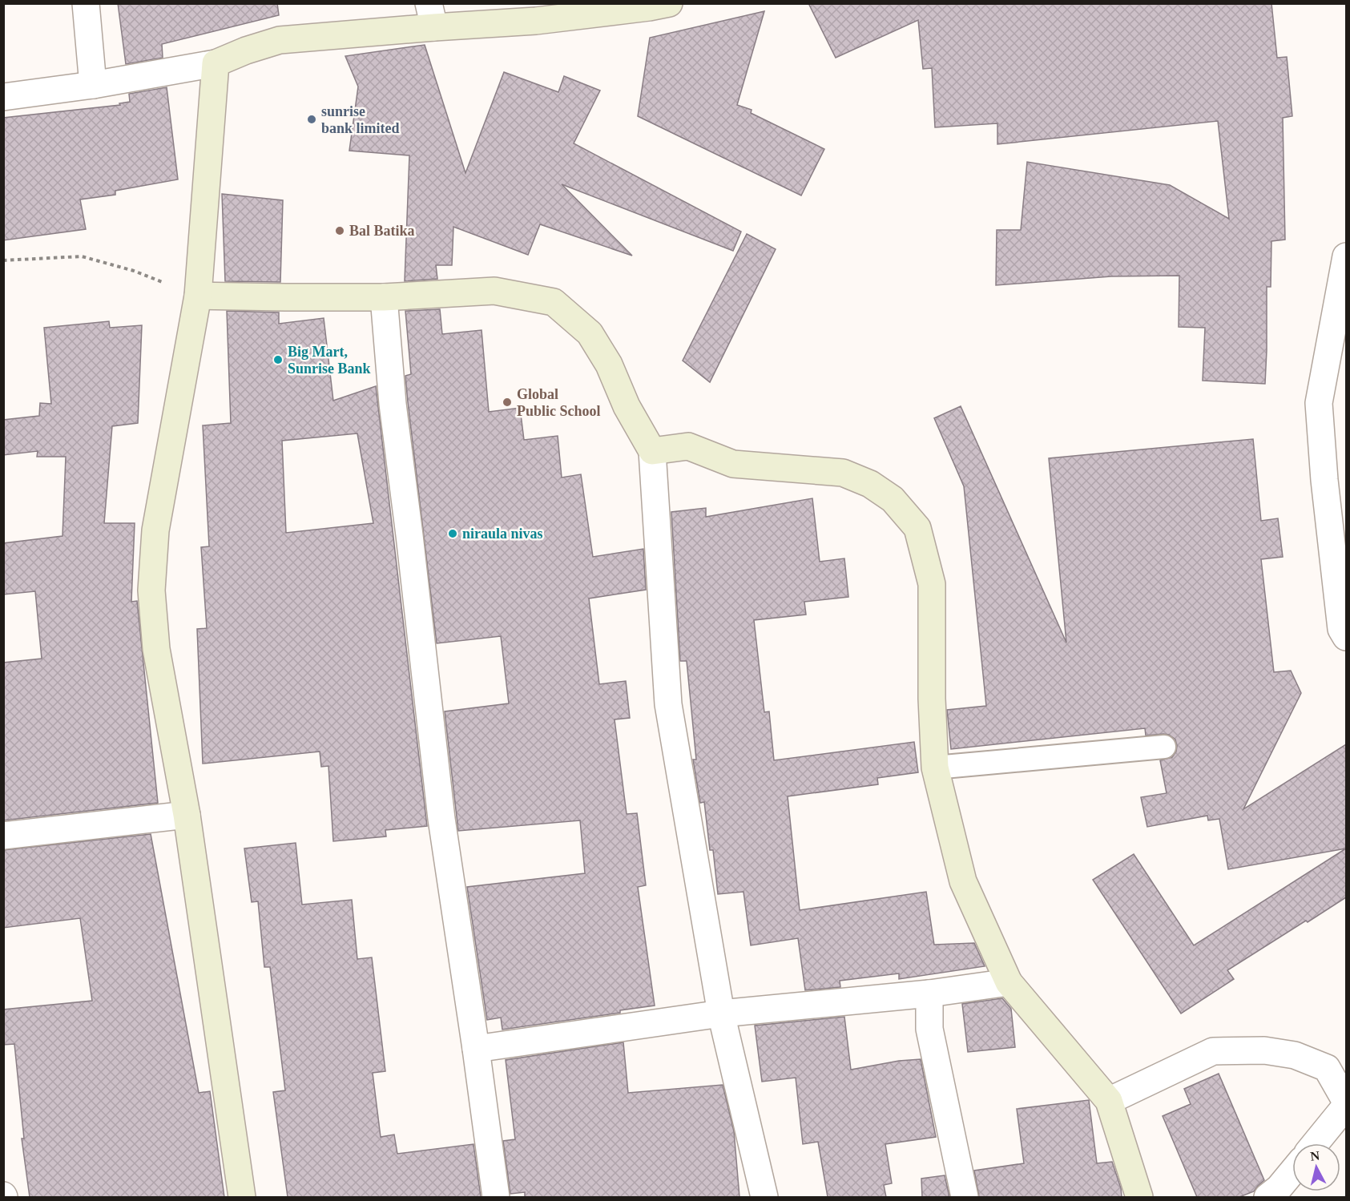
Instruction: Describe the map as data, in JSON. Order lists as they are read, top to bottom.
{
  "places": [
    "sunrise bank limited",
    "Bal Batika",
    "Big Mart, Sunrise Bank",
    "Global Public School",
    "niraula nivas"
  ],
  "north": "top"
}
